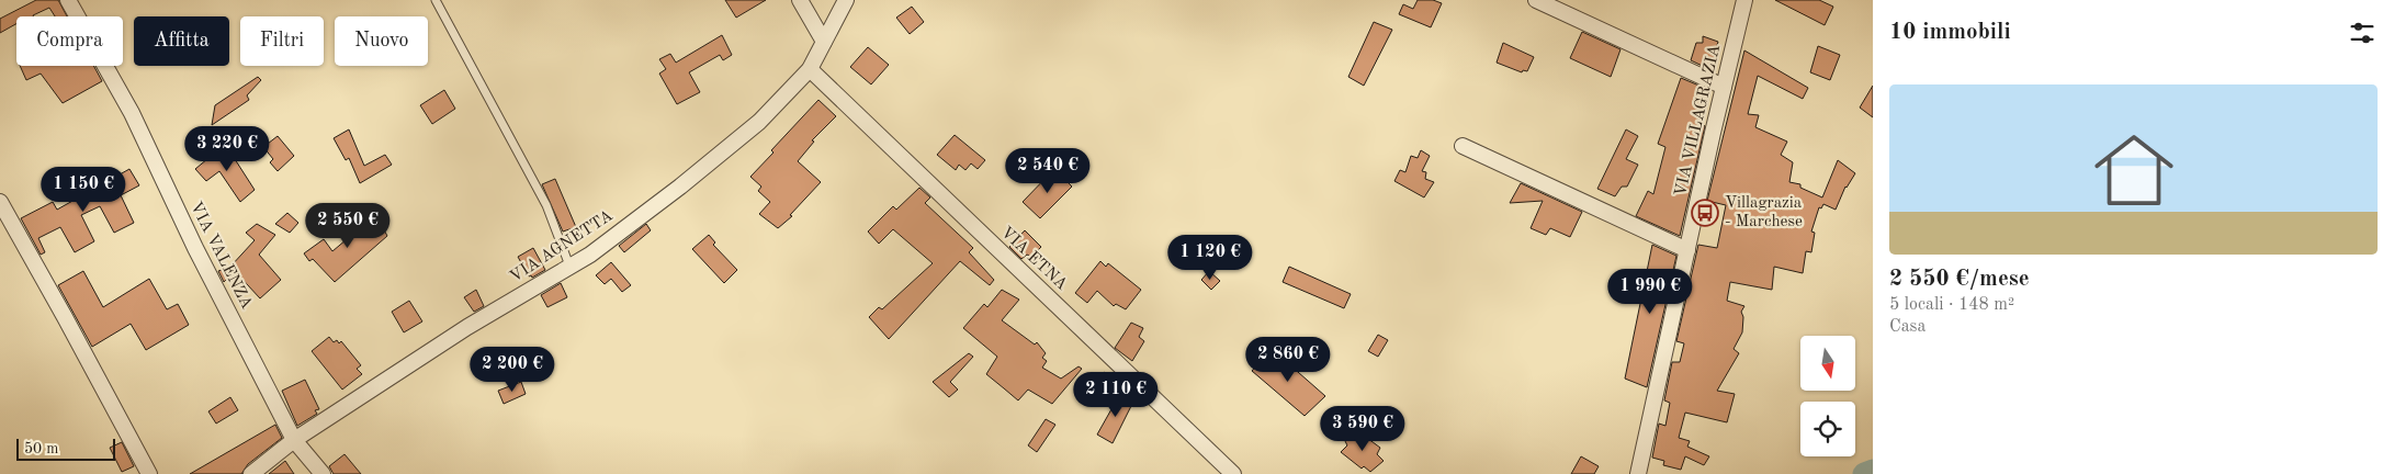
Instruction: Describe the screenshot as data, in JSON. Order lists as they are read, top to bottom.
{
  "streets": {
    "street": [
      "VIA VILLAGRAZIA",
      "VIA AGNETTA",
      "VIA VALENZA",
      "VIA ETNA"
    ]
  },
  "crossings": [
    ["VIA AGNETTA", "VIA VALENZA"],
    ["VIA AGNETTA", "VIA ETNA"]
  ],
  "places": {
    "bus stop": ["Villagrazia - Marchese"]
  },
  "scale_bar": "50 m",
  "north": "bottom",
  "page": {
    "heading": "10 immobili",
    "chip": [
      "Compra",
      "Affitta",
      "Filtri",
      "Nuovo"
    ],
    "list": [
      {
        "name": "2 550 €/mese",
        "note": "5 locali · 148 m² · Casa"
      }
    ],
    "price": [
      "3 220 €",
      "2 540 €",
      "1 150 €",
      "2 550 €",
      "1 120 €",
      "1 990 €",
      "2 860 €",
      "2 200 €",
      "2 110 €",
      "3 590 €"
    ],
    "scale": "50 m"
  }
}
